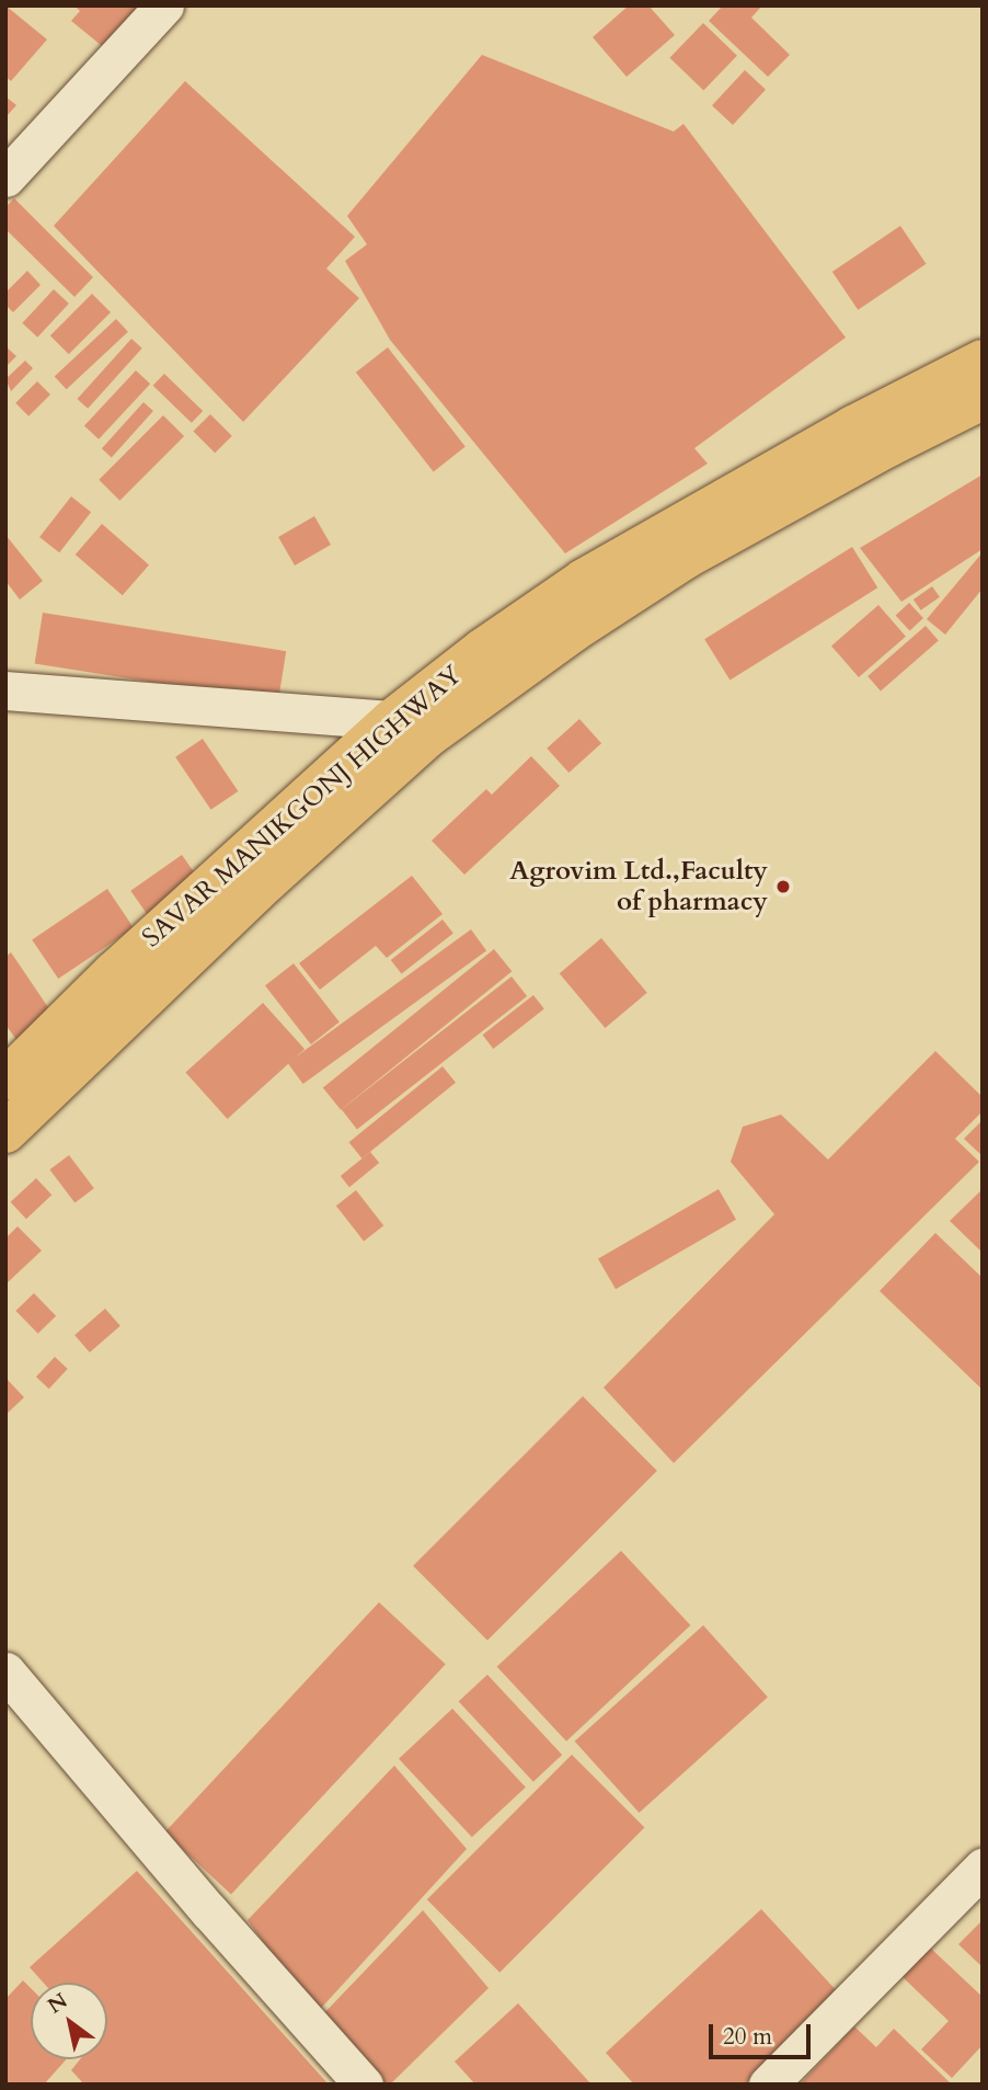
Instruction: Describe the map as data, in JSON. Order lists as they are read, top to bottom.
{
  "streets": {
    "main road": ["SAVAR MANIKGONJ HIGHWAY"]
  },
  "places": ["Agrovim Ltd.,Faculty of pharmacy"],
  "scale_bar": "20 m",
  "north": "top left"
}
